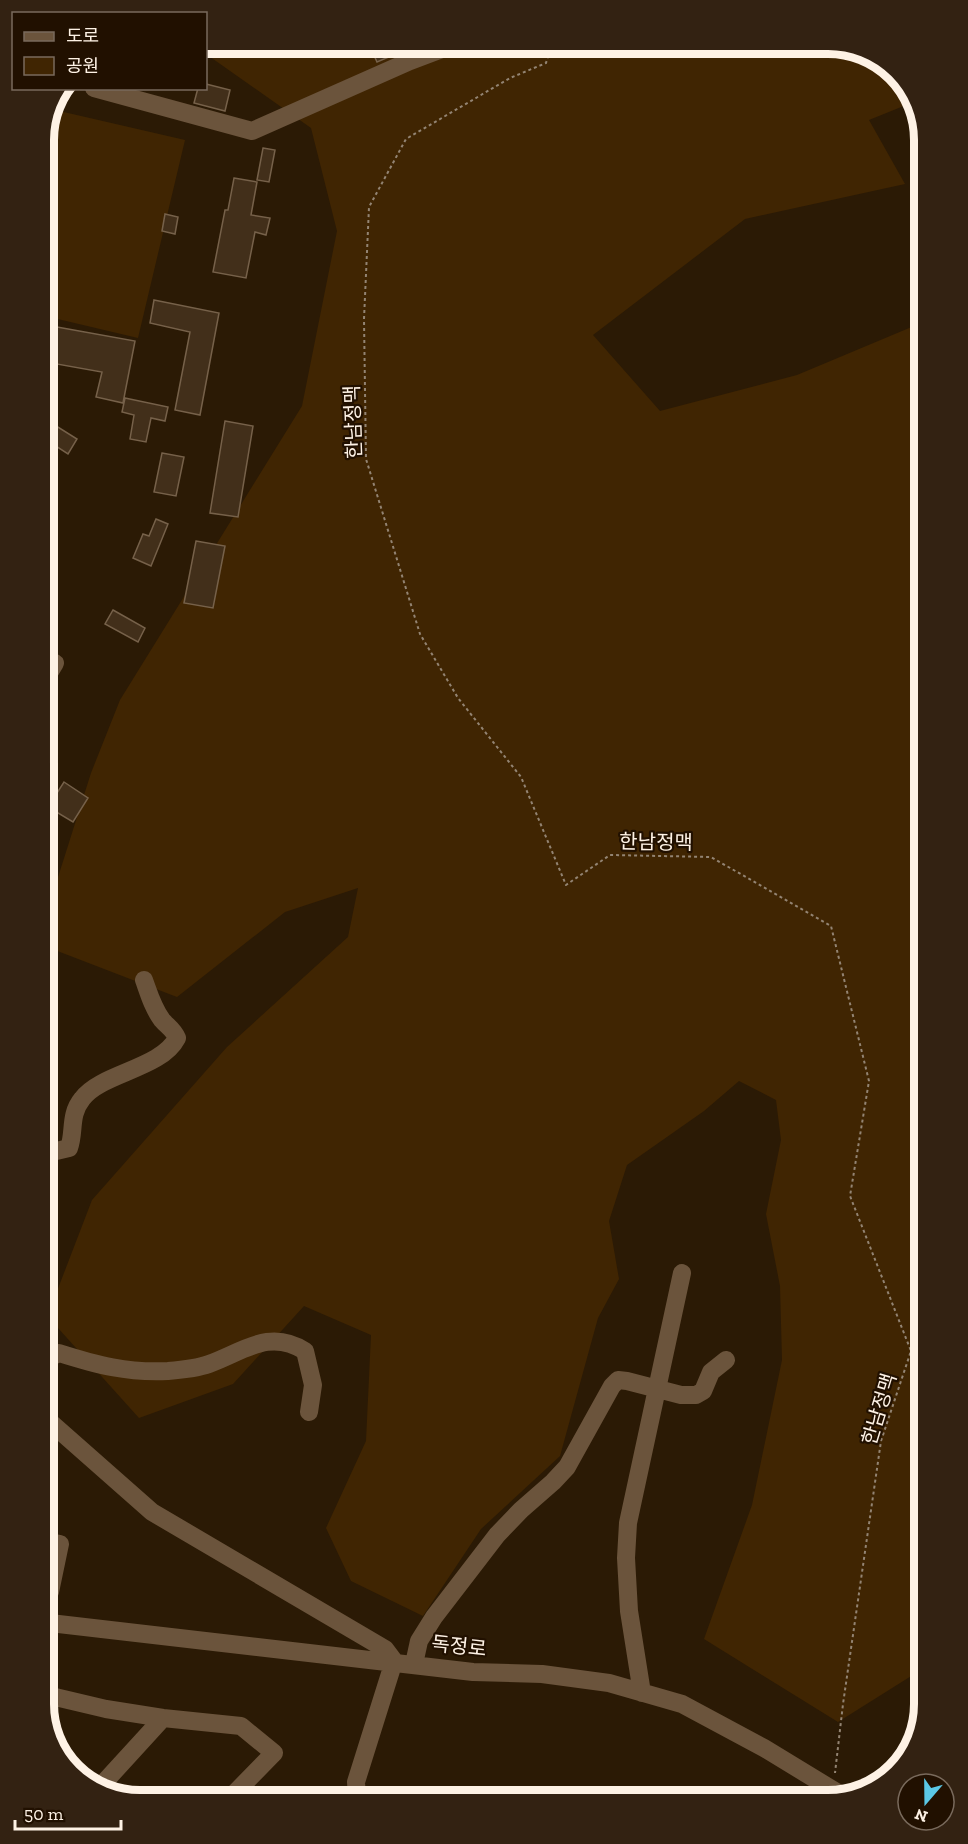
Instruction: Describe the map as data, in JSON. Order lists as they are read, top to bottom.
{
  "streets": {
    "street": ["독정로"],
    "path": ["한남정맥"]
  },
  "legend": ["도로", "공원"],
  "scale_bar": "50 m",
  "north": "bottom"
}
